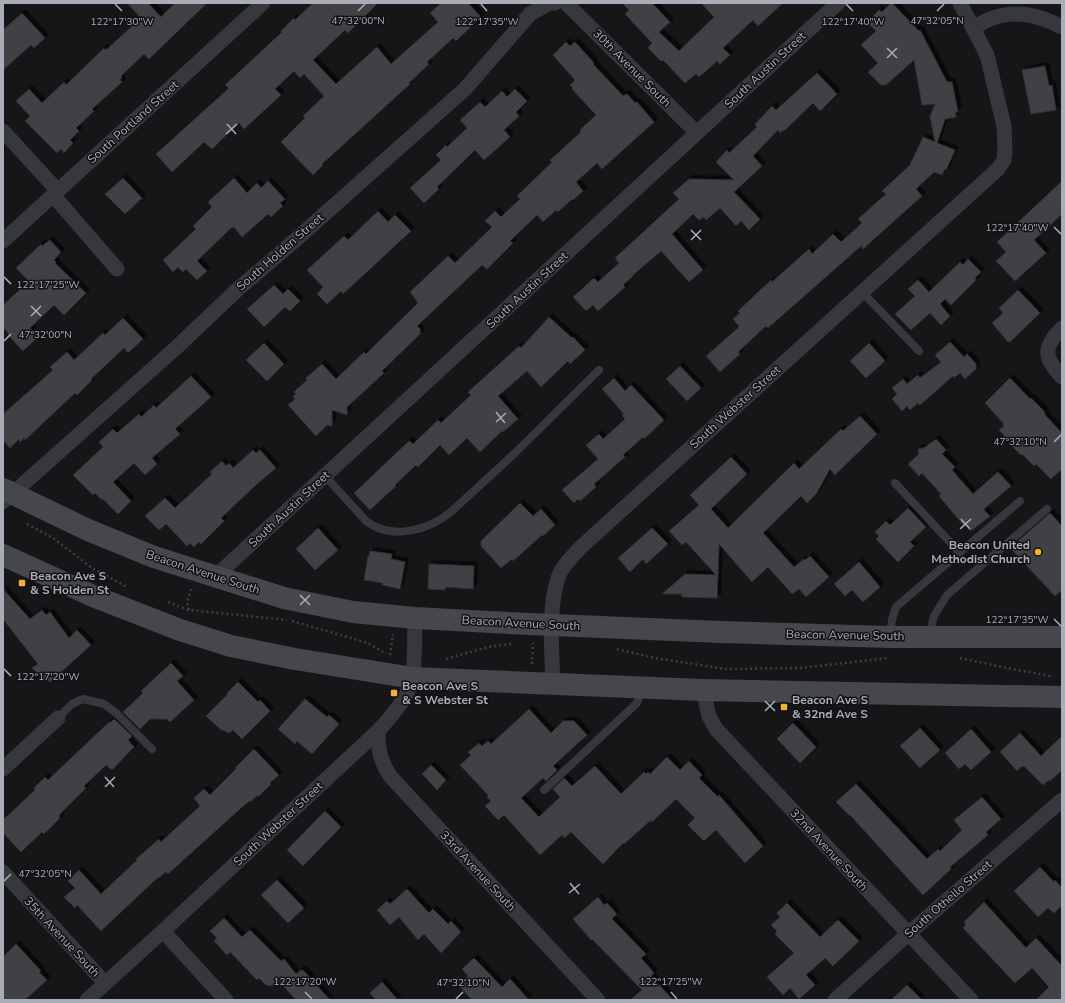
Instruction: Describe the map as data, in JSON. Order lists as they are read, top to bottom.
{
  "streets": {
    "main road": ["Beacon Avenue South"],
    "street": [
      "30th Avenue South",
      "South Austin Street",
      "South Portland Street",
      "South Holden Street",
      "South Webster Street",
      "32nd Avenue South",
      "33rd Avenue South",
      "South Othello Street",
      "35th Avenue South"
    ]
  },
  "crossings": [
    ["30th Avenue South", "South Austin Street"],
    ["South Austin Street", "Beacon Avenue South"],
    ["South Holden Street", "Beacon Avenue South"],
    ["South Webster Street", "Beacon Avenue South"],
    ["South Webster Street", "33rd Avenue South"],
    ["South Webster Street", "35th Avenue South"],
    ["32nd Avenue South", "South Othello Street"]
  ],
  "places": {
    "other": ["Beacon United Methodist Church"],
    "transit": ["Beacon Ave S & S Holden St", "Beacon Ave S & S Webster St", "Beacon Ave S & 32nd Ave S"]
  },
  "coordinates": [
    "47°32'00\"N",
    "47°32'05\"N",
    "122°17'30\"W",
    "122°17'35\"W",
    "122°17'40\"W",
    "122°17'25\"W",
    "47°32'10\"N",
    "122°17'20\"W"
  ]
}
